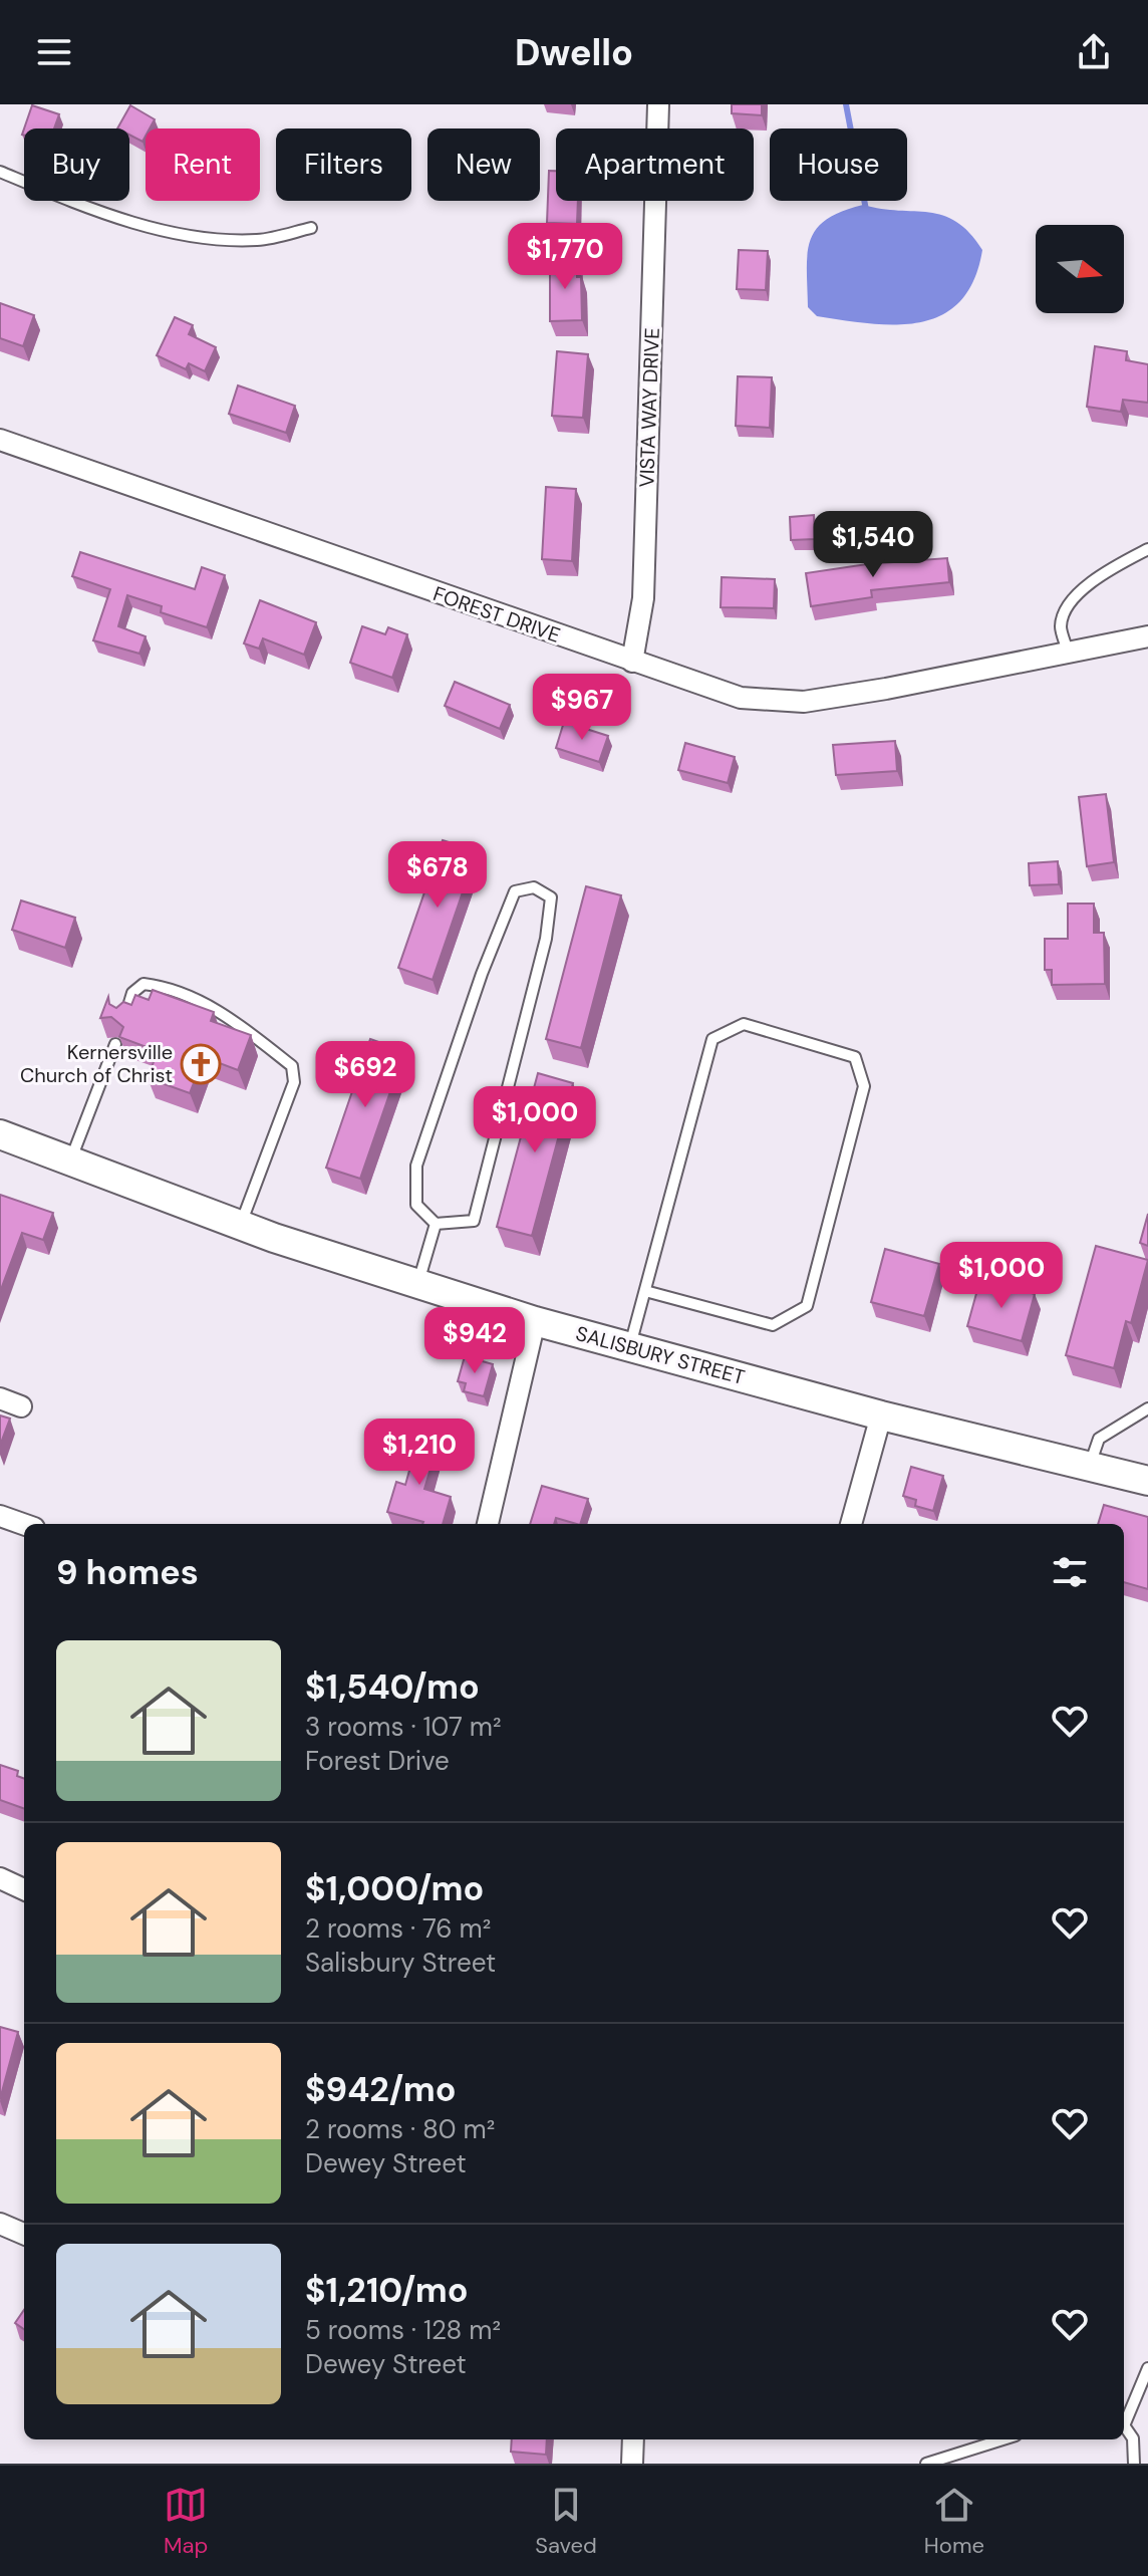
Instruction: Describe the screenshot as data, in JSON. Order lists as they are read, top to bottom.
{
  "streets": {
    "main road": ["SALISBURY STREET"],
    "street": ["VISTA WAY DRIVE", "FOREST DRIVE"]
  },
  "crossings": [
    ["VISTA WAY DRIVE", "FOREST DRIVE"]
  ],
  "places": {
    "church": ["Kernersville Church of Christ"]
  },
  "north": "right",
  "page": {
    "header": "Dwello",
    "chip": [
      "Buy",
      "Rent",
      "Filters",
      "New",
      "Apartment",
      "House"
    ],
    "price": [
      "$1,770",
      "$1,540",
      "$967",
      "$678",
      "$692",
      "$1,000",
      "$1,000",
      "$942",
      "$1,210"
    ],
    "heading": "9 homes",
    "list": [
      {
        "name": "$1,540/mo",
        "note": "3 rooms · 107 m² · Forest Drive"
      },
      {
        "name": "$1,000/mo",
        "note": "2 rooms · 76 m² · Salisbury Street"
      },
      {
        "name": "$942/mo",
        "note": "2 rooms · 80 m² · Dewey Street"
      },
      {
        "name": "$1,210/mo",
        "note": "5 rooms · 128 m² · Dewey Street"
      }
    ],
    "tabs": ["Map", "Saved", "Home"]
  }
}
